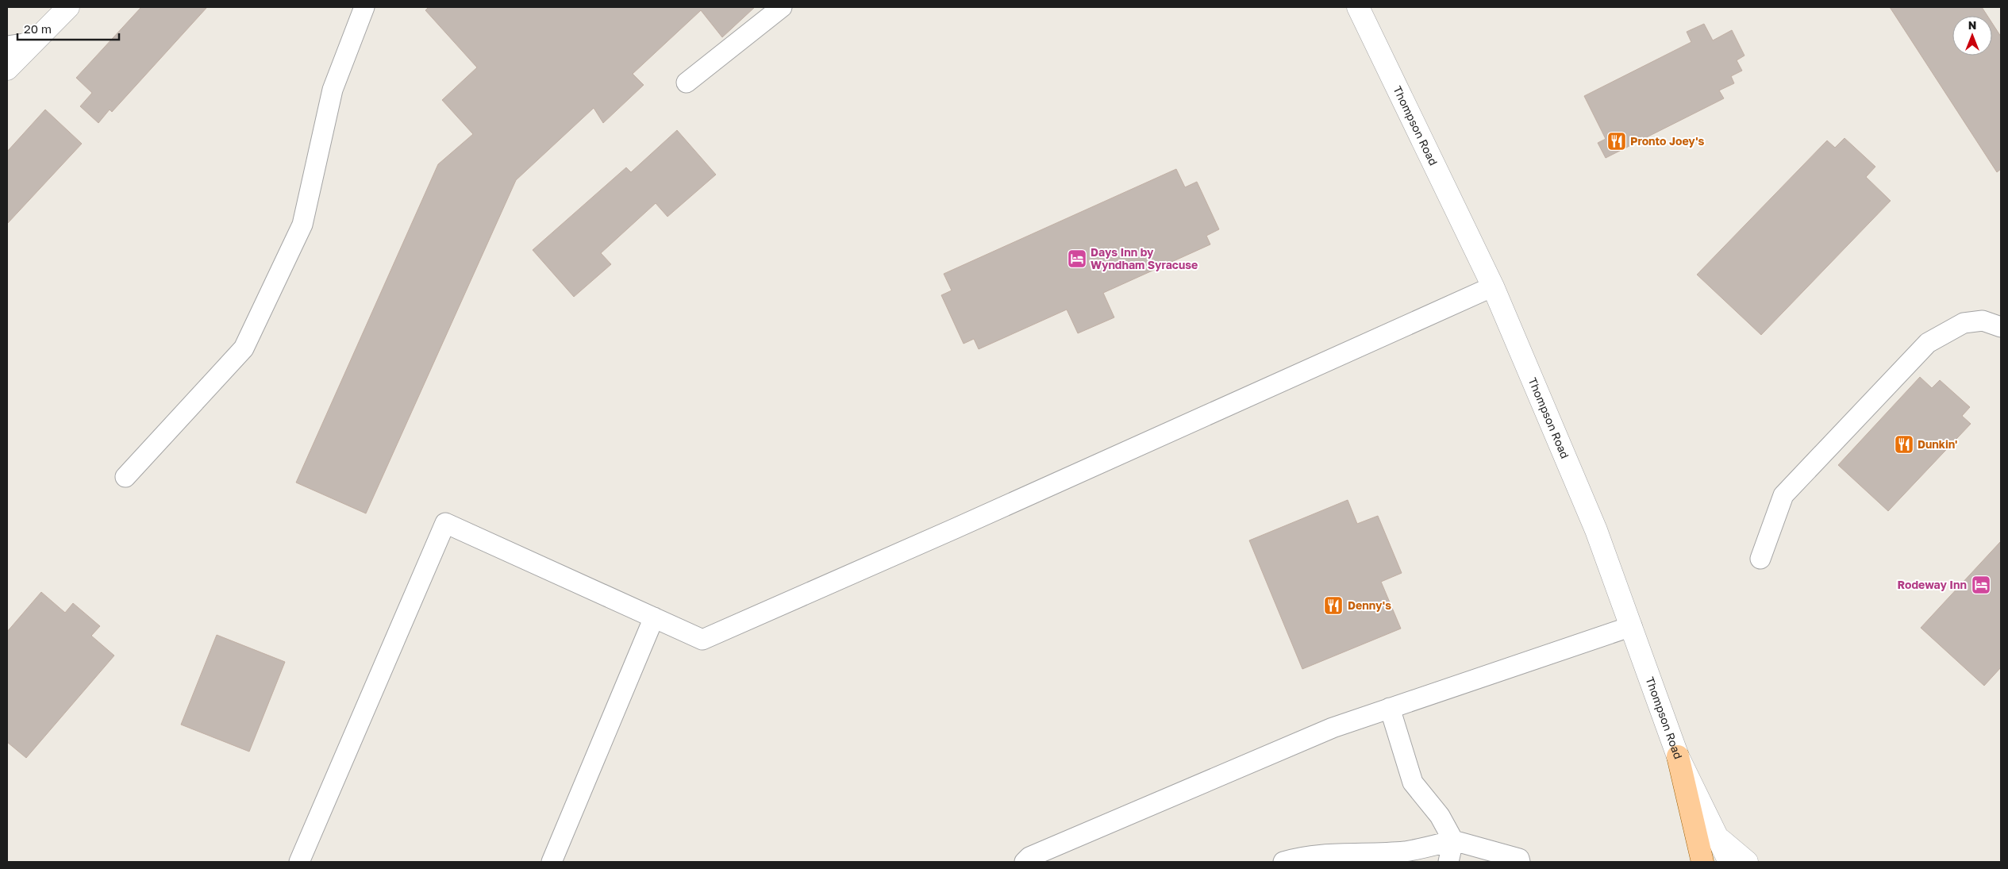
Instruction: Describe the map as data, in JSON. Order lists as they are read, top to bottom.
{
  "streets": {
    "street": ["Thompson Road"]
  },
  "places": {
    "restaurant": ["Pronto Joey's", "Dunkin'", "Denny's"],
    "hotel": ["Days Inn by Wyndham Syracuse", "Rodeway Inn"]
  },
  "scale_bar": "20 m",
  "north": "top"
}
